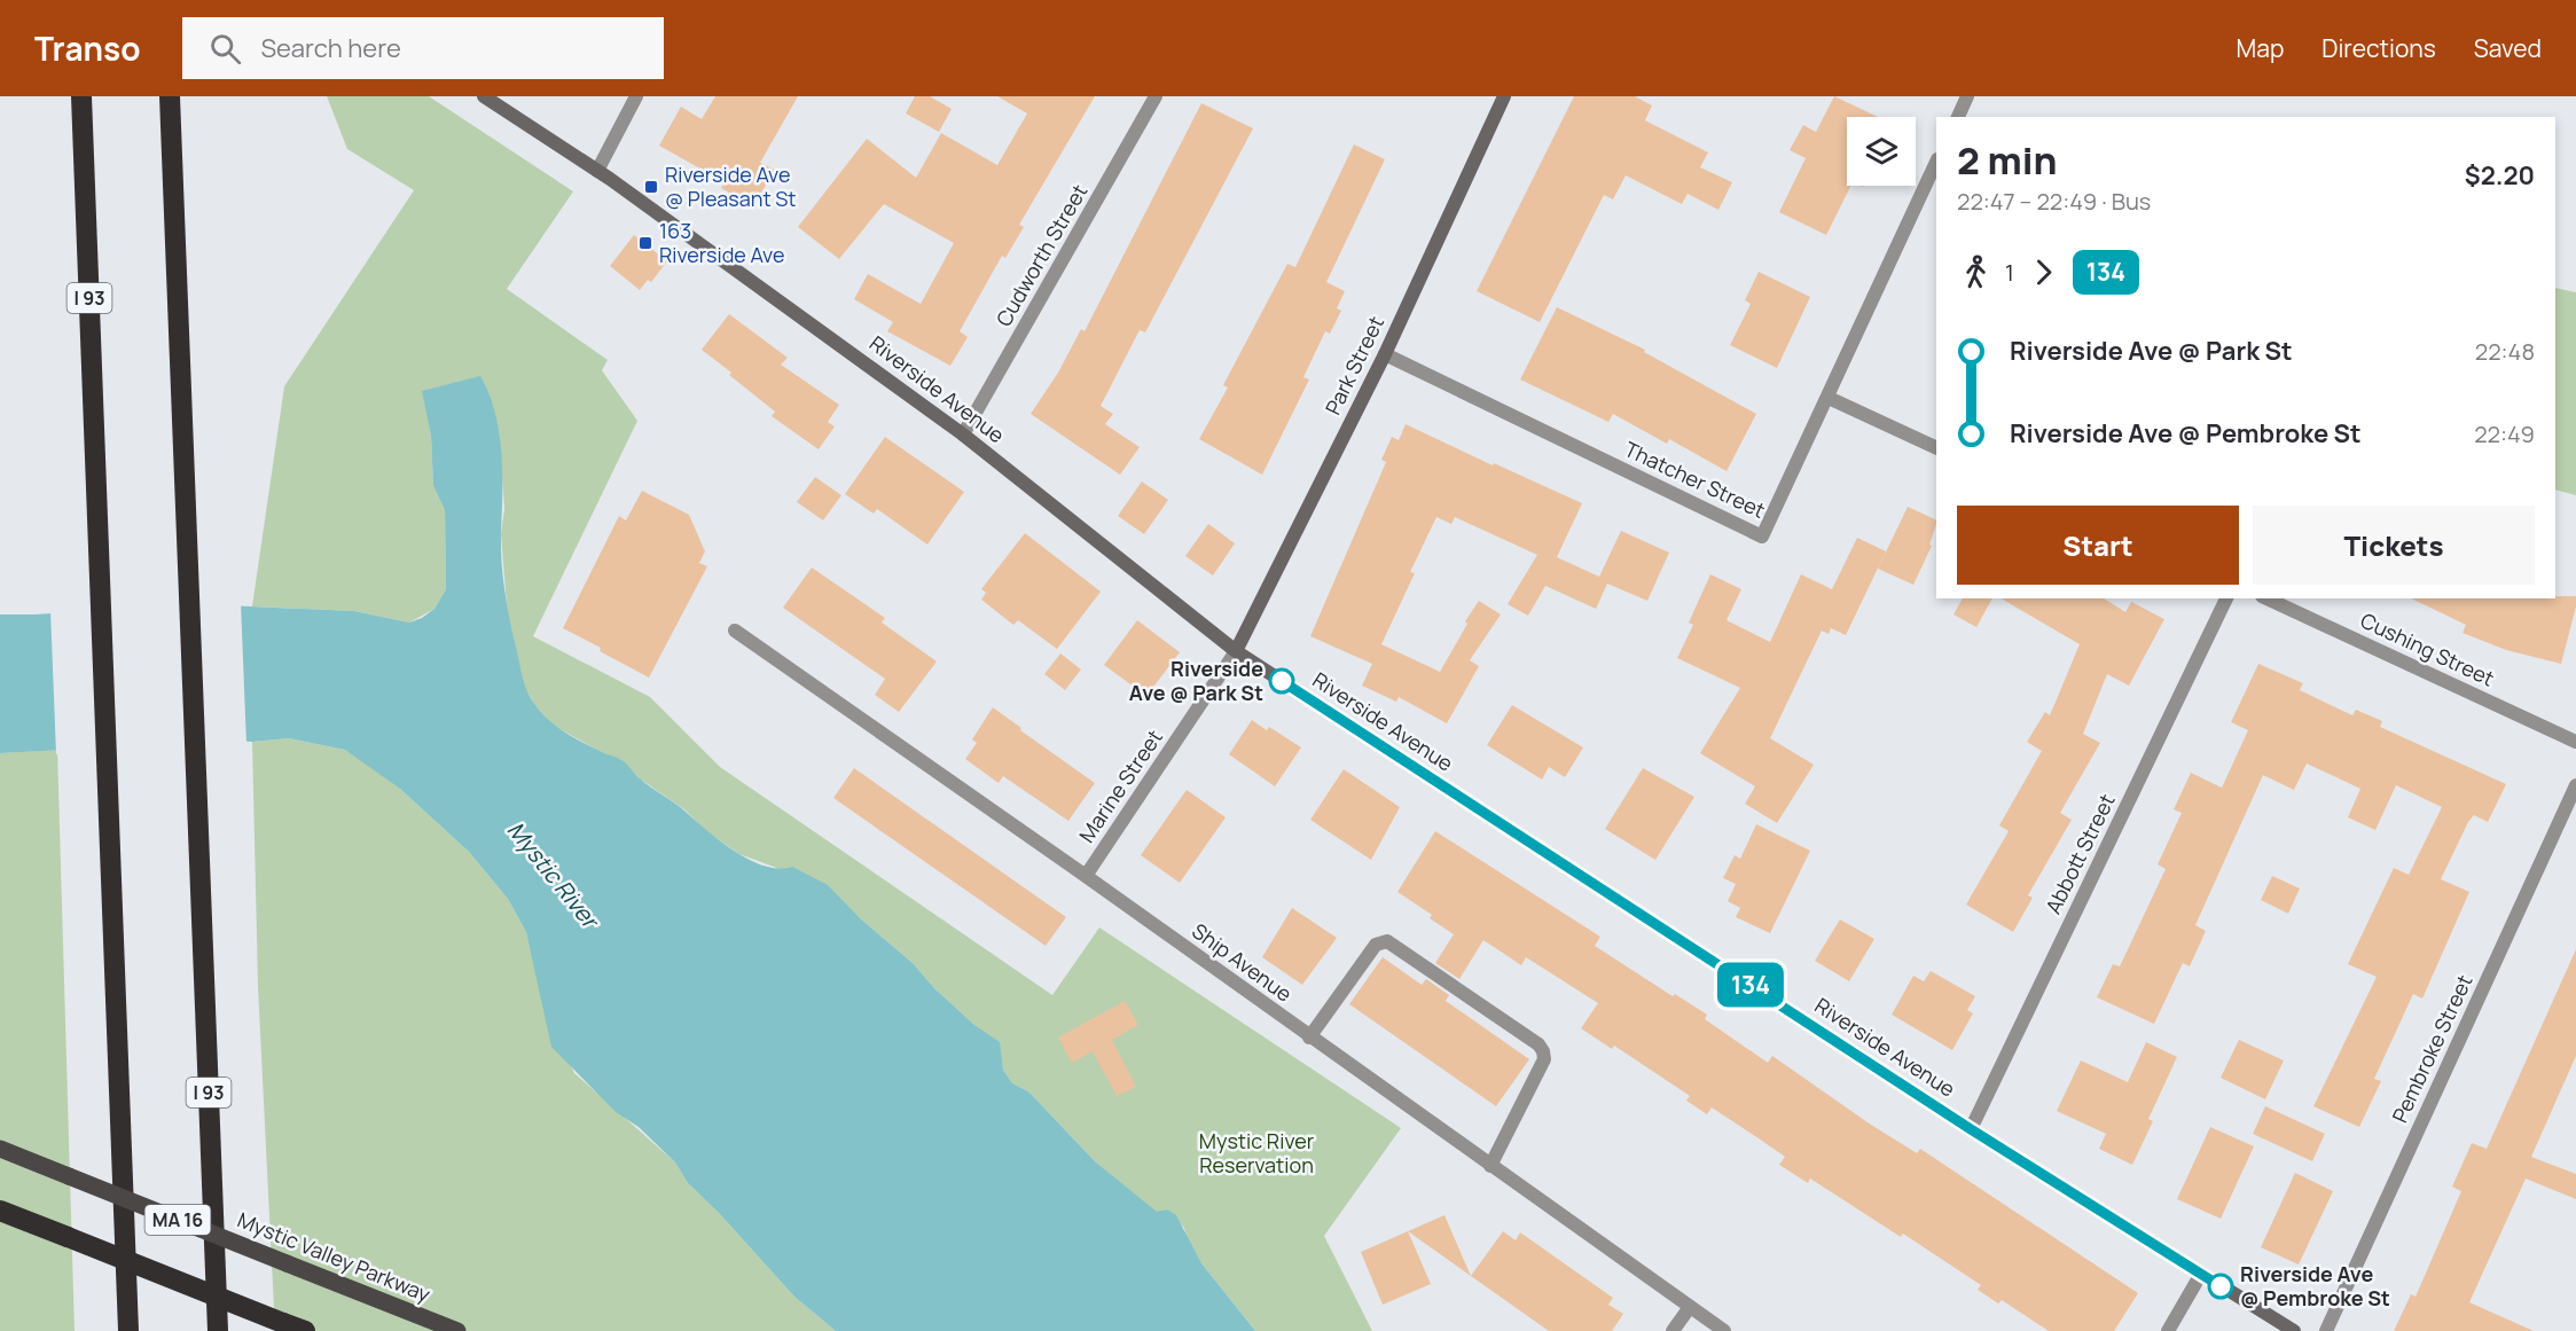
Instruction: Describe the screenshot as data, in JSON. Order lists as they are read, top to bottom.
{
  "streets": {
    "highway": ["I 93"],
    "main road": [
      "Park Street",
      "Riverside Avenue",
      "MA 16",
      "Mystic Valley Parkway"
    ],
    "street": [
      "Cudworth Street",
      "Thatcher Street",
      "Cushing Street",
      "Marine Street",
      "Abbott Street",
      "Ship Avenue",
      "Pembroke Street"
    ]
  },
  "crossings": [
    ["Cudworth Street", "Riverside Avenue"],
    ["Park Street", "Riverside Avenue"],
    ["Park Street", "Thatcher Street"],
    ["Park Street", "Marine Street"],
    ["Riverside Avenue", "Marine Street"],
    ["Riverside Avenue", "Abbott Street"],
    ["Marine Street", "Ship Avenue"]
  ],
  "water": ["Mystic River"],
  "parks": ["Mystic River Reservation"],
  "places": {
    "transit": ["Riverside Ave @ Pleasant St", "163 Riverside Ave"],
    "other": ["Riverside Ave @ Park St", "Riverside Ave @ Pembroke St"]
  },
  "lines": ["bus line 134"],
  "page": {
    "header": "Transo",
    "search": "Search here",
    "nav": ["Map", "Directions", "Saved"],
    "on_map": "134",
    "heading": ["2 min", "22:47 – 22:49 · Bus", "$2.20"],
    "legs": ["1", "134"],
    "list": [
      {
        "name": "Riverside Ave @ Park St",
        "value": "22:48"
      },
      {
        "name": "Riverside Ave @ Pembroke St",
        "value": "22:49"
      }
    ],
    "buttons": ["Start", "Tickets"]
  }
}
